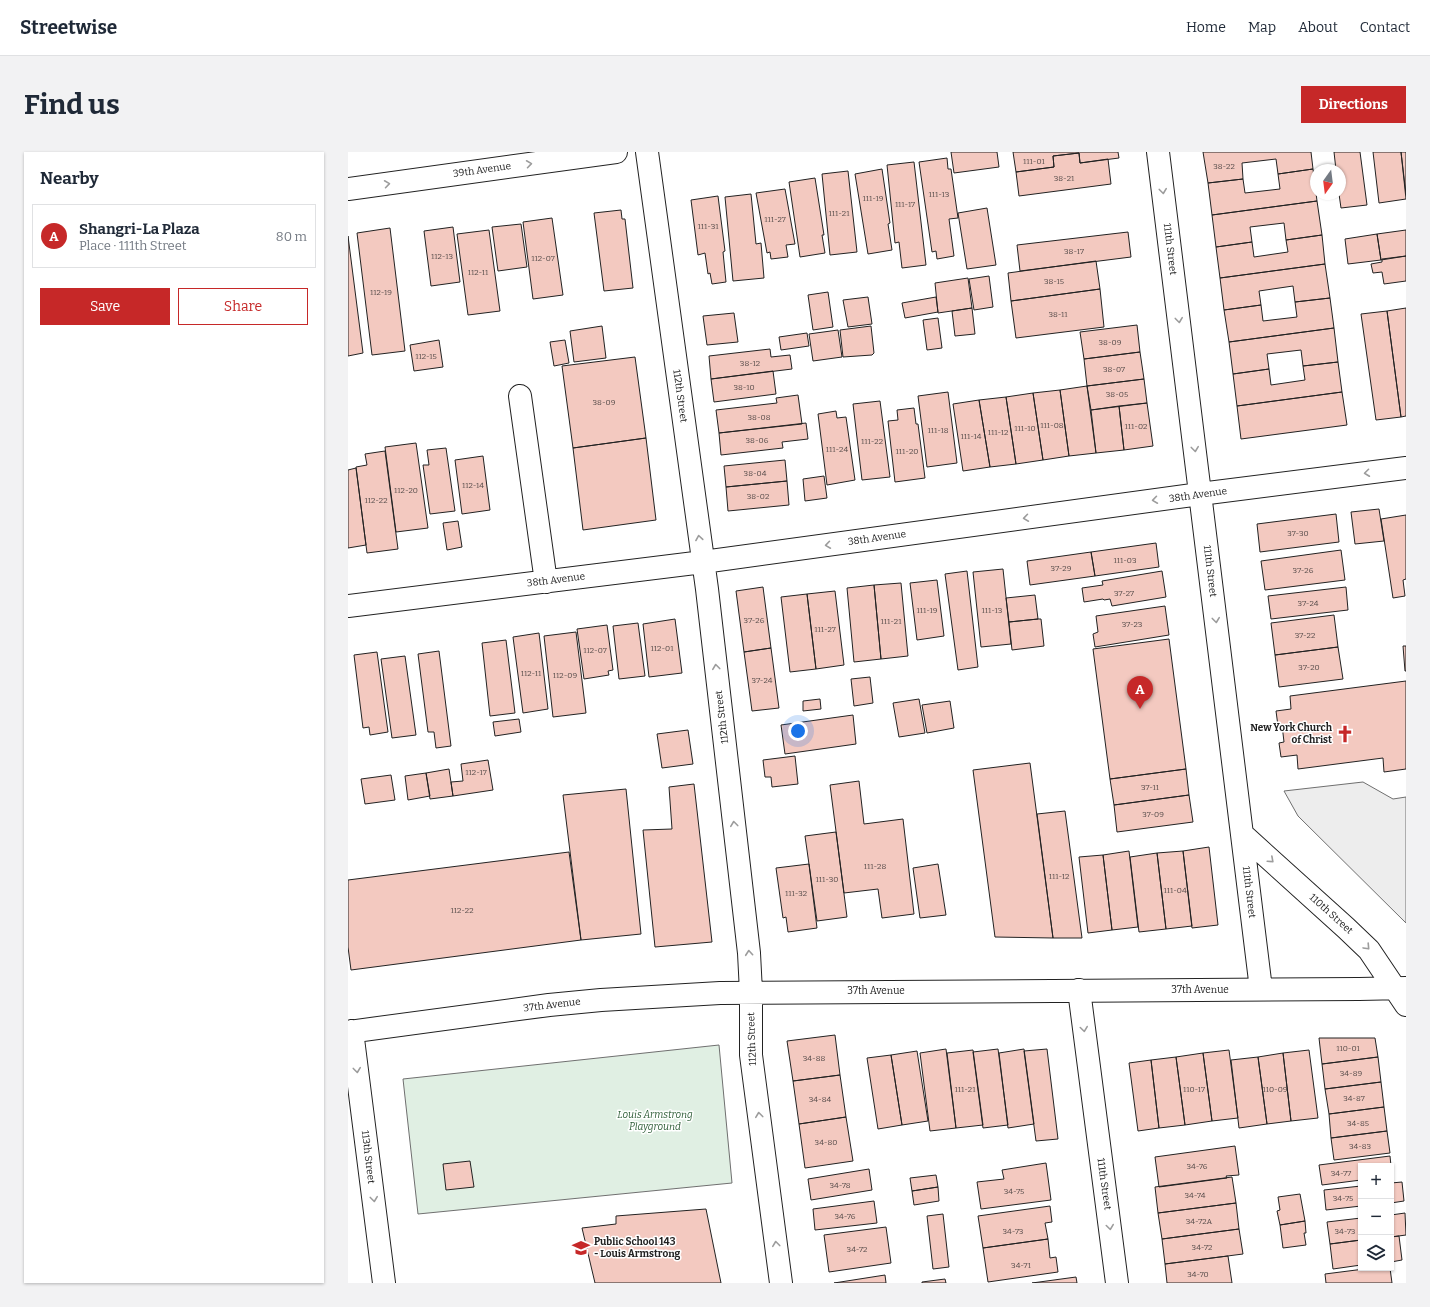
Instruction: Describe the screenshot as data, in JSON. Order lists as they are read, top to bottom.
{
  "streets": {
    "street": [
      "39th Avenue",
      "111th Street",
      "112th Street",
      "38th Avenue",
      "110th Street",
      "37th Avenue",
      "113th Street"
    ]
  },
  "crossings": [
    ["111th Street", "38th Avenue"],
    ["111th Street", "110th Street"],
    ["111th Street", "37th Avenue"],
    ["112th Street", "38th Avenue"],
    ["112th Street", "37th Avenue"],
    ["110th Street", "37th Avenue"],
    ["37th Avenue", "113th Street"]
  ],
  "one_way": [
    "39th Avenue",
    "111th Street",
    "112th Street",
    "38th Avenue",
    "110th Street",
    "113th Street"
  ],
  "parks": ["Louis Armstrong Playground"],
  "places": {
    "church": ["New York Church of Christ"],
    "school or university": ["Public School 143 - Louis Armstrong"]
  },
  "house_numbers": [
    "111-01",
    "38-22",
    "38-21",
    "111-13",
    "111-19",
    "111-17",
    "111-21",
    "111-27",
    "111-31",
    "38-17",
    "112-13",
    "112-07",
    "112-11",
    "38-15",
    "112-19",
    "38-11",
    "38-09",
    "112-15",
    "38-12",
    "38-07",
    "38-10",
    "38-05",
    "38-09",
    "38-08",
    "111-08",
    "111-02",
    "111-10",
    "111-18",
    "111-12",
    "111-14",
    "38-06",
    "111-22",
    "111-24",
    "111-20",
    "38-04",
    "112-14",
    "112-20",
    "38-02",
    "112-22",
    "37-30",
    "111-03",
    "37-29",
    "37-26",
    "37-27",
    "37-24",
    "111-19",
    "111-13",
    "37-26",
    "111-21",
    "37-23",
    "111-27",
    "37-22",
    "112-01",
    "112-07",
    "37-20",
    "112-11",
    "112-09",
    "37-24",
    "112-17",
    "37-11",
    "37-09",
    "111-28",
    "111-12",
    "111-30",
    "111-04",
    "111-32",
    "112-22",
    "110-01",
    "34-88",
    "34-89",
    "111-21",
    "110-17",
    "110-09",
    "34-87",
    "34-84",
    "34-85",
    "34-80",
    "34-83",
    "34-76",
    "34-77",
    "34-78",
    "34-75",
    "34-74",
    "34-75",
    "34-76",
    "34-72A",
    "34-73",
    "34-73",
    "34-72",
    "34-72",
    "34-71",
    "34-70"
  ],
  "north": "bottom",
  "page": {
    "header": "Streetwise",
    "nav": [
      "Home",
      "Map",
      "About",
      "Contact"
    ],
    "buttons": [
      "Directions",
      ["Save", "Share"]
    ],
    "title": "Find us",
    "heading": "Nearby",
    "list": [
      {
        "mark": "A",
        "name": "Shangri-La Plaza",
        "note": "Place · 111th Street",
        "value": "80 m"
      }
    ],
    "pins": "A",
    "map_buttons": ["+", "−"]
  }
}
